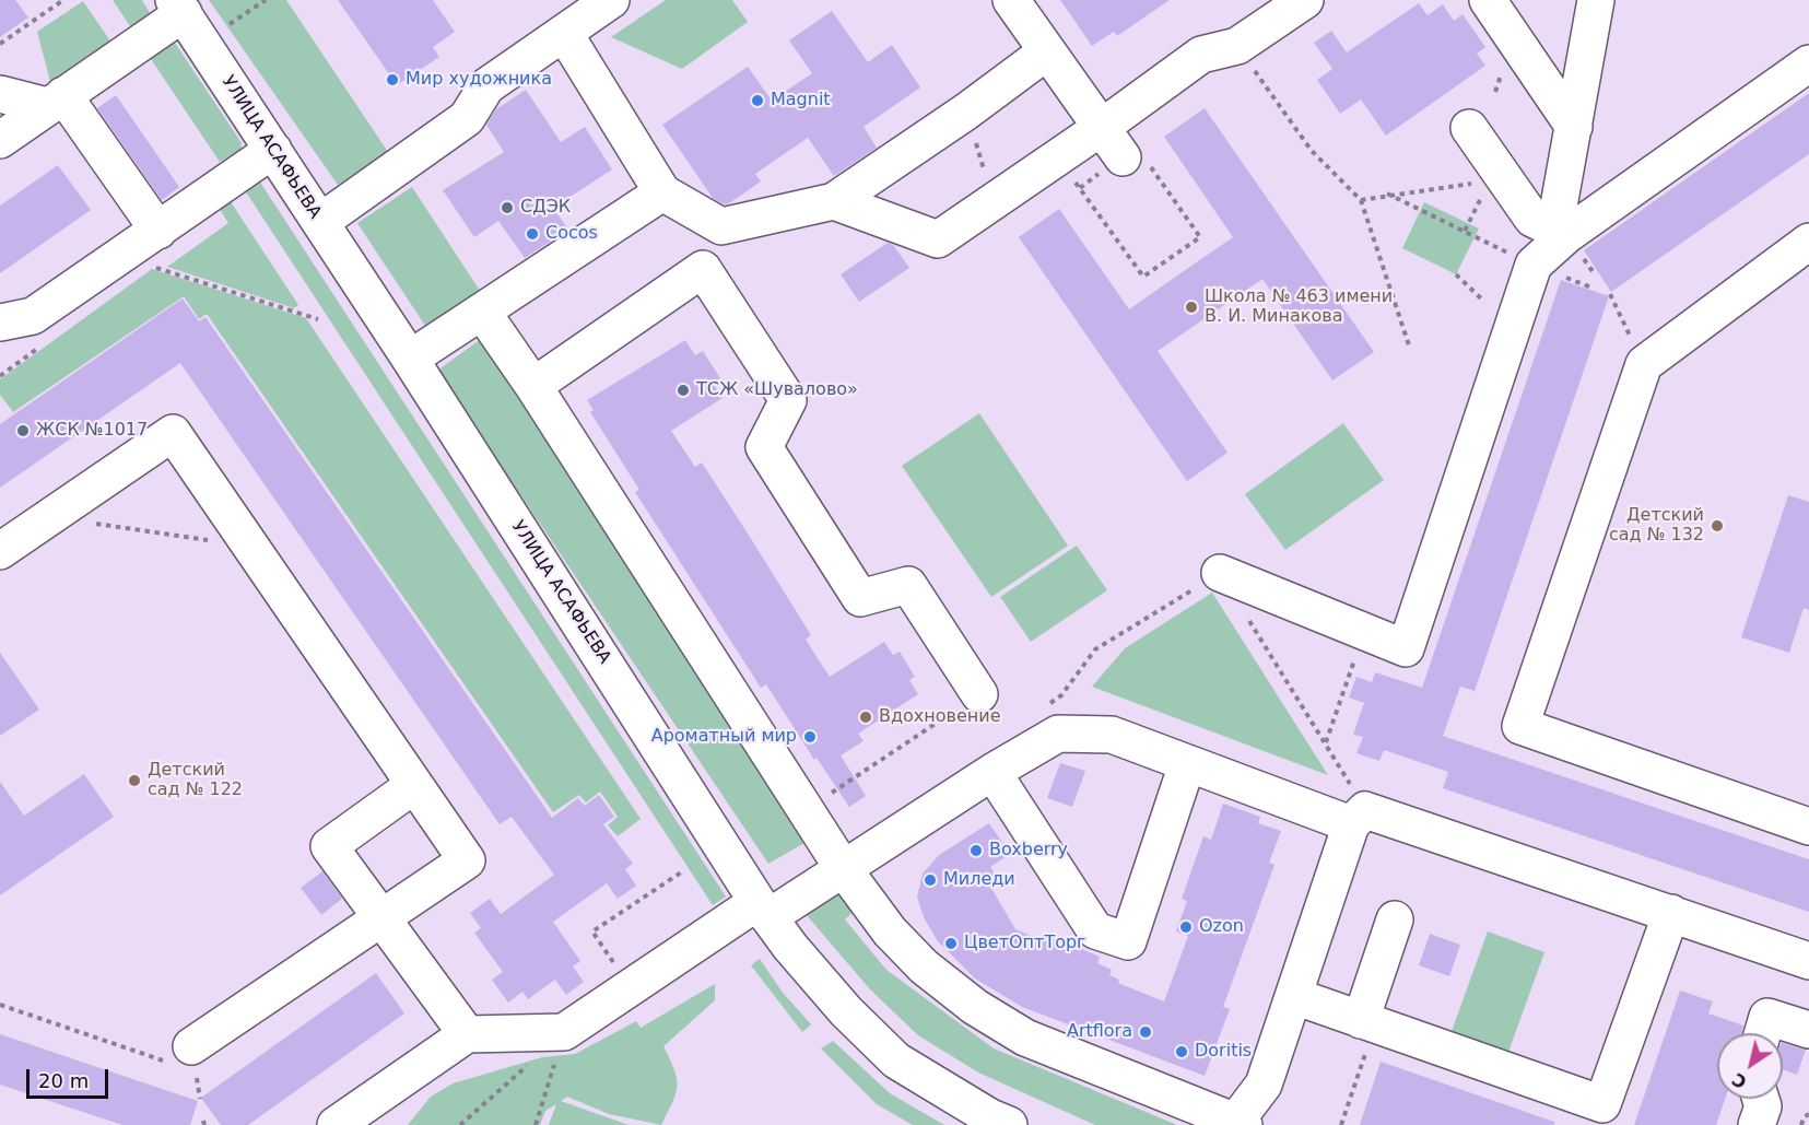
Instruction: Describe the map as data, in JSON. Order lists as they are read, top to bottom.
{
  "streets": {
    "street": ["УЛИЦА АСАФЬЕВА"]
  },
  "places": [
    "Мир художника",
    "Magnit",
    "СДЭК",
    "Cocos",
    "Школа № 463 имени В. И. Минакова",
    "ТСЖ «Шувалово»",
    "ЖСК №1017",
    "Детский сад № 132",
    "Вдохновение",
    "Ароматный мир",
    "Детский сад № 122",
    "Boxberry",
    "Миледи",
    "Ozon",
    "ЦветОптТорг",
    "Artflora",
    "Doritis"
  ],
  "scale_bar": "20 m",
  "north": "bottom left"
}
